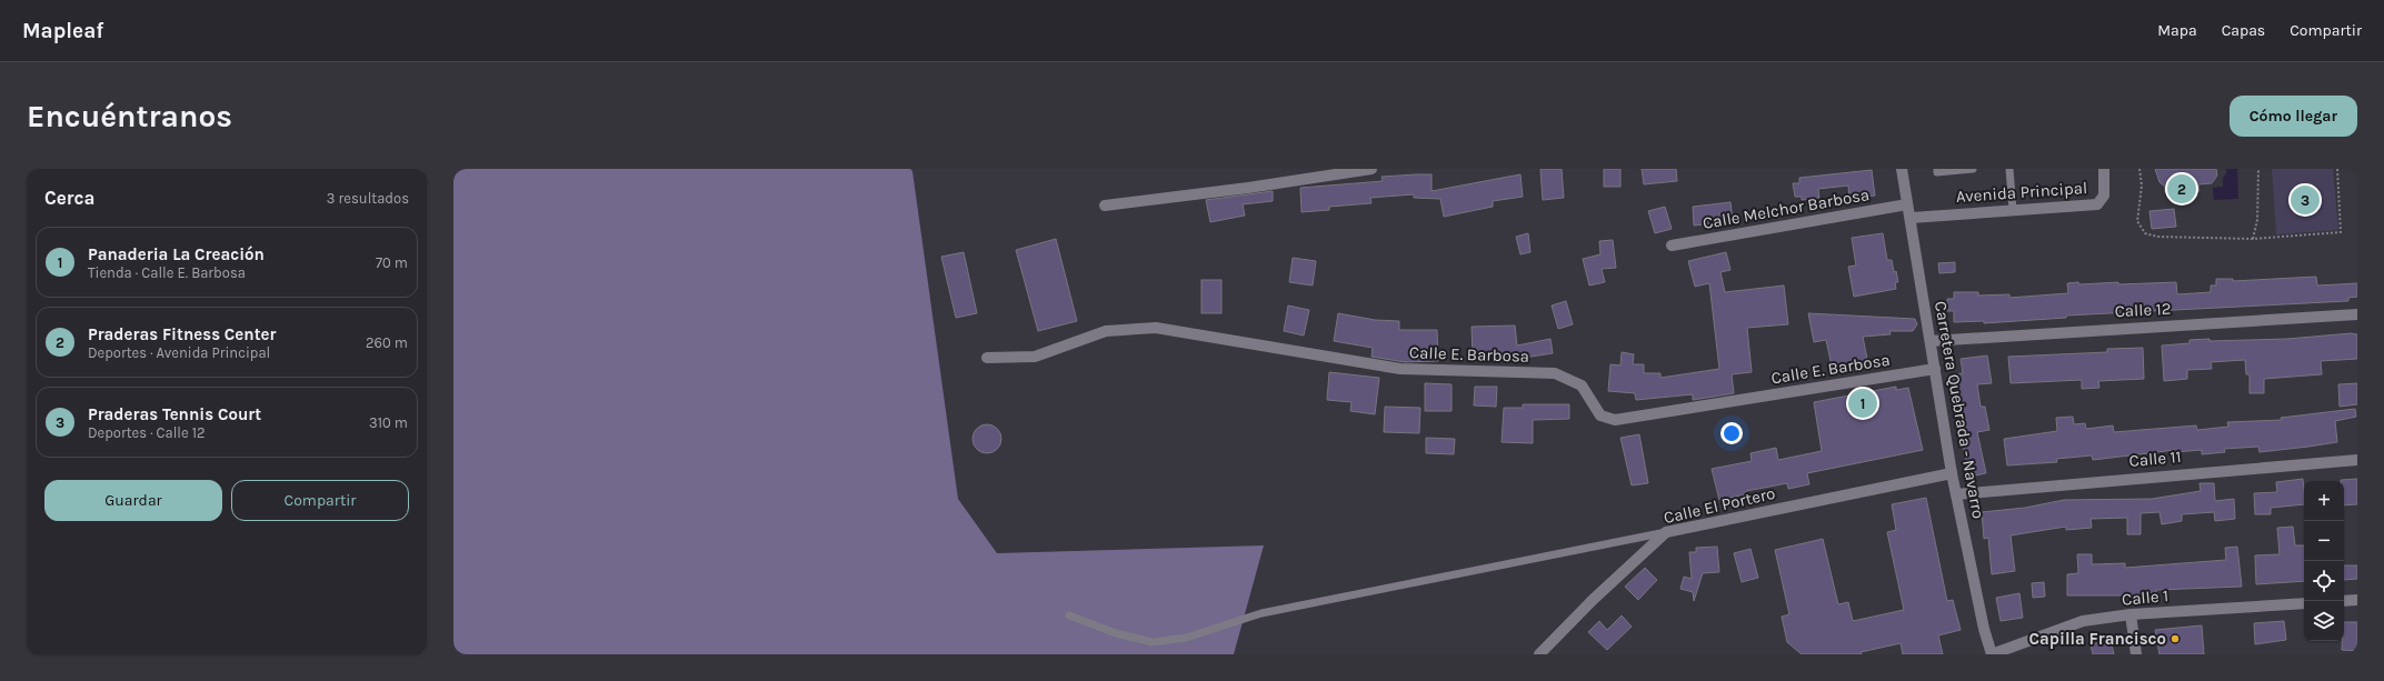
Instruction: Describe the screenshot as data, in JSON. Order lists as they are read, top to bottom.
{
  "streets": {
    "street": [
      "Avenida Principal",
      "Calle Melchor Barbosa",
      "Calle 12",
      "Calle E. Barbosa",
      "Carretera Quebrada - Navarro",
      "Calle 11",
      "Calle El Portero",
      "Calle 1"
    ]
  },
  "crossings": [
    ["Avenida Principal", "Carretera Quebrada - Navarro"],
    ["Calle Melchor Barbosa", "Carretera Quebrada - Navarro"],
    ["Calle 12", "Carretera Quebrada - Navarro"],
    ["Calle E. Barbosa", "Carretera Quebrada - Navarro"],
    ["Carretera Quebrada - Navarro", "Calle 11"],
    ["Carretera Quebrada - Navarro", "Calle El Portero"],
    ["Carretera Quebrada - Navarro", "Calle 1"]
  ],
  "places": ["Capilla Francisco"],
  "page": {
    "header": "Mapleaf",
    "nav": ["Mapa", "Capas", "Compartir"],
    "buttons": [
      "Cómo llegar",
      ["Guardar", "Compartir"]
    ],
    "title": "Encuéntranos",
    "heading": ["Cerca", "3 resultados"],
    "pins": ["2", "3", "1"],
    "list": [
      {
        "mark": "1",
        "name": "Panaderia La Creación",
        "note": "Tienda · Calle E. Barbosa",
        "value": "70 m"
      },
      {
        "mark": "2",
        "name": "Praderas Fitness Center",
        "note": "Deportes · Avenida Principal",
        "value": "260 m"
      },
      {
        "mark": "3",
        "name": "Praderas Tennis Court",
        "note": "Deportes · Calle 12",
        "value": "310 m"
      }
    ],
    "map_buttons": ["+", "−"]
  }
}
